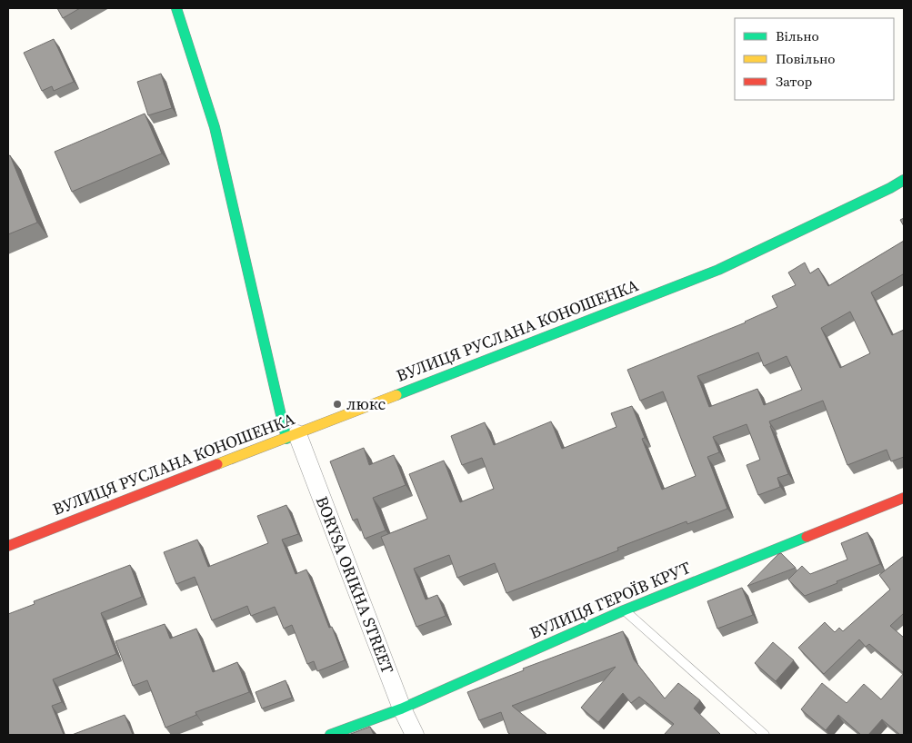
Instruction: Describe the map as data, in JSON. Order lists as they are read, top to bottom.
{
  "streets": {
    "street": ["ВУЛИЦЯ РУСЛАНА КОНОШЕНКА", "BORYSA ORIKHA STREET", "ВУЛИЦЯ ГЕРОЇВ КРУТ"]
  },
  "crossings": [
    ["ВУЛИЦЯ РУСЛАНА КОНОШЕНКА", "BORYSA ORIKHA STREET"],
    ["BORYSA ORIKHA STREET", "ВУЛИЦЯ ГЕРОЇВ КРУТ"]
  ],
  "places": ["люкс"],
  "legend": ["Вільно", "Повільно", "Затор"]
}
